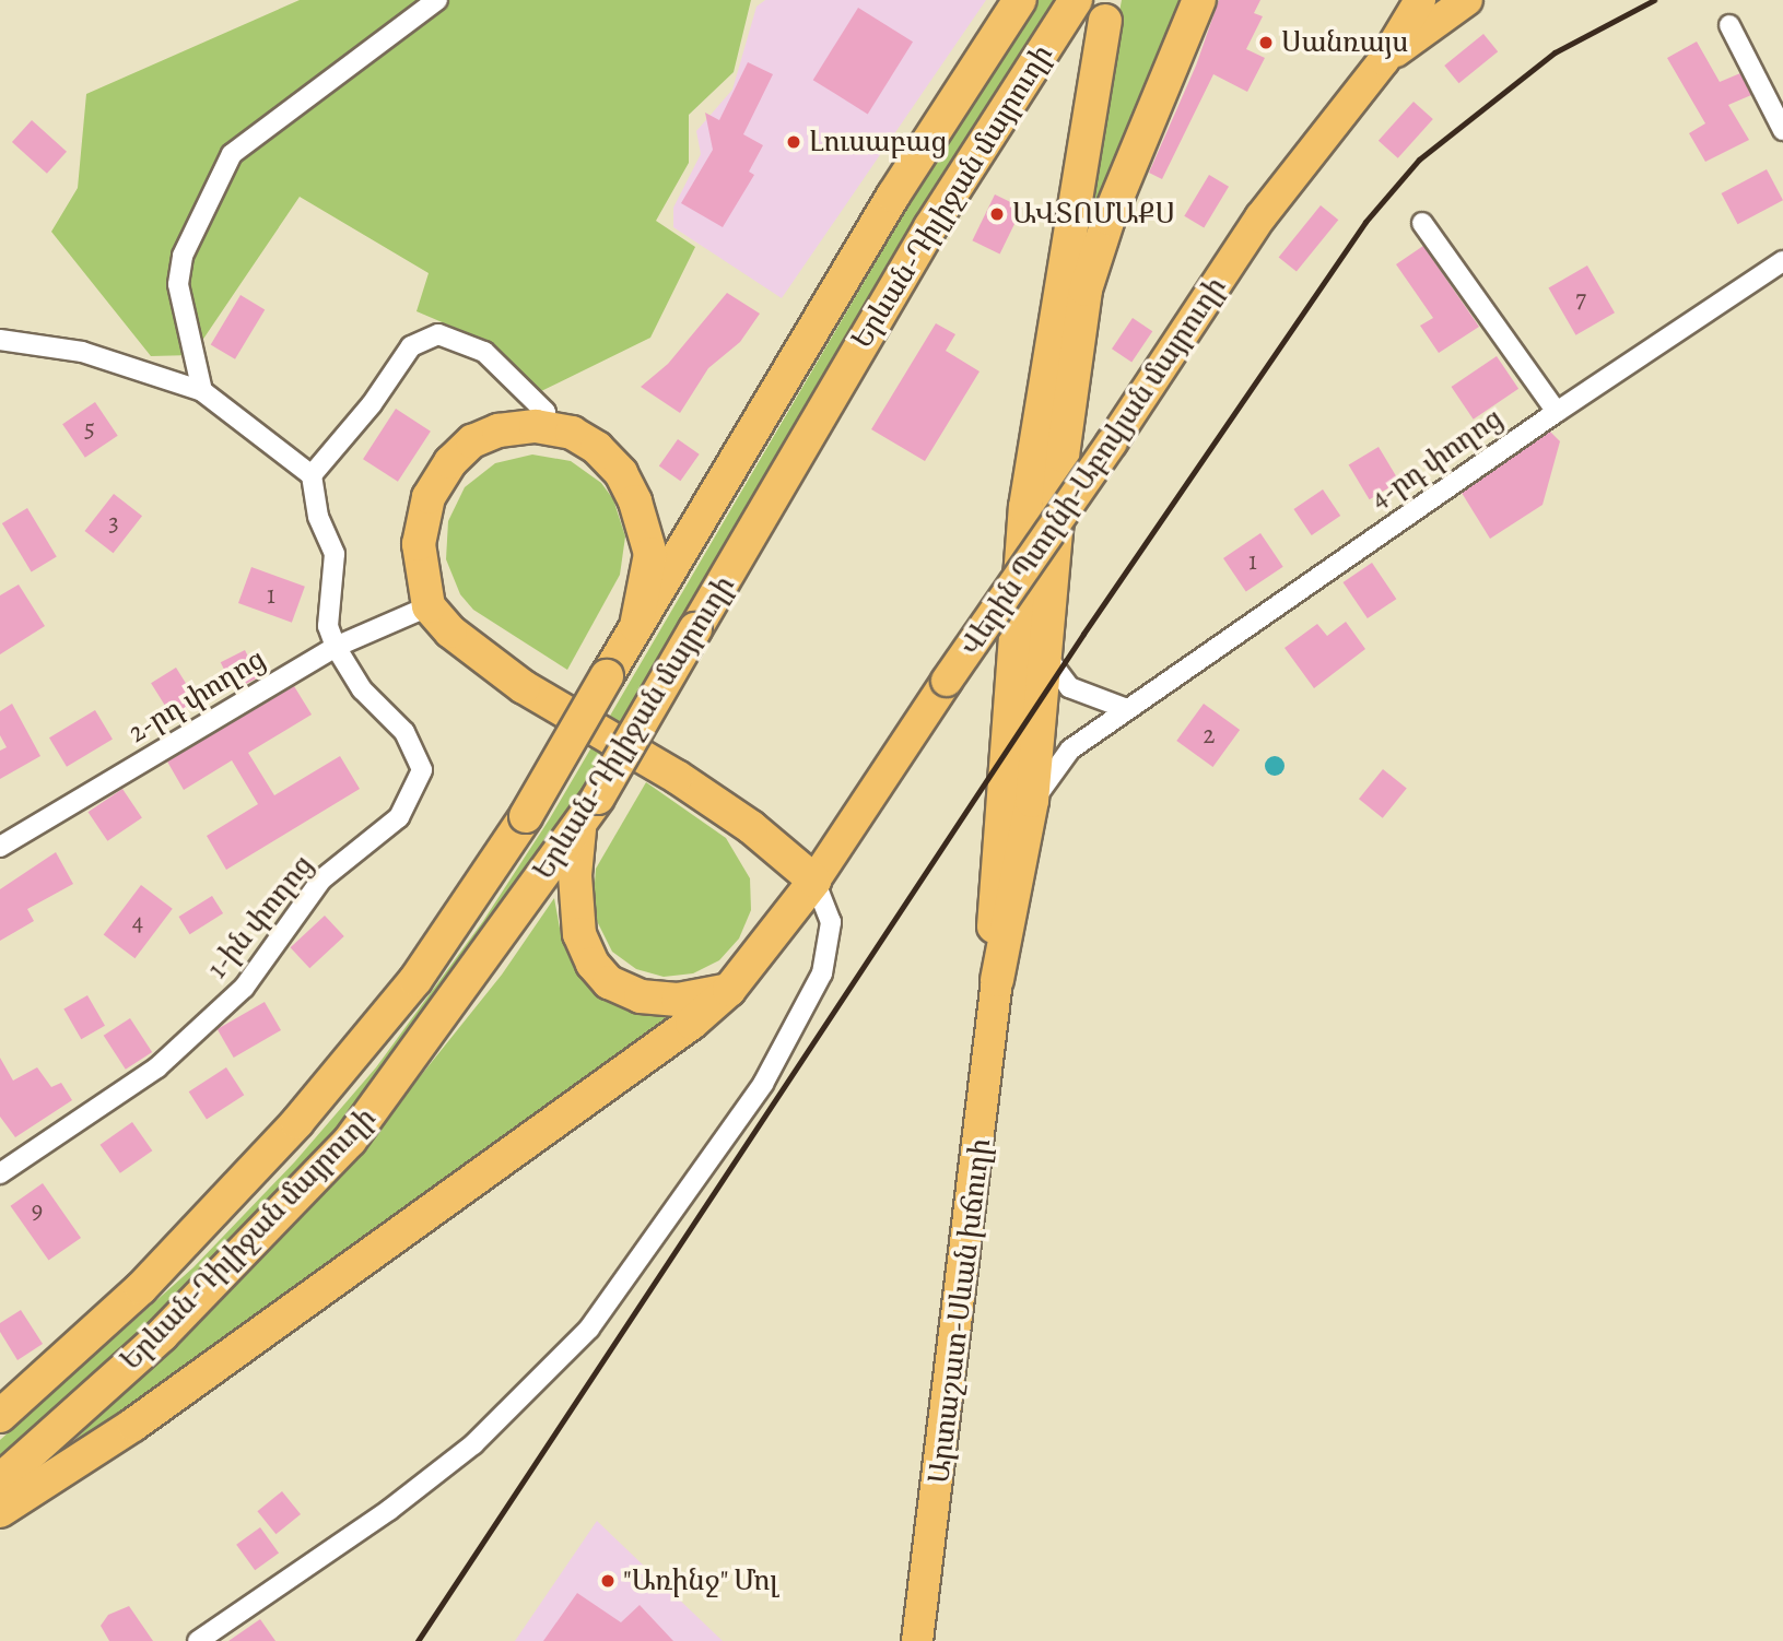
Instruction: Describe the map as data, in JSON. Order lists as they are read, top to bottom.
{
  "streets": {
    "highway": ["Երևան-Դիլիջան մայրուղի"],
    "main road": ["Վերին Պտղնի-Աբովյան մայրուղի", "Արտաշատ-Սևան խճուղի"],
    "street": ["4-րդ փողոց", "2-րդ փողոց", "1-ին փողոց"]
  },
  "crossings": [
    ["2-րդ փողոց", "1-ին փողոց"]
  ],
  "places": [
    "Սանռայս",
    "Լուսաբաց",
    "ԱՎՏՈՄԱՔՍ",
    "\"Առինջ\" Մոլ"
  ],
  "house_numbers": [
    "7",
    "5",
    "3",
    "1",
    "1",
    "2",
    "4",
    "9"
  ]
}
